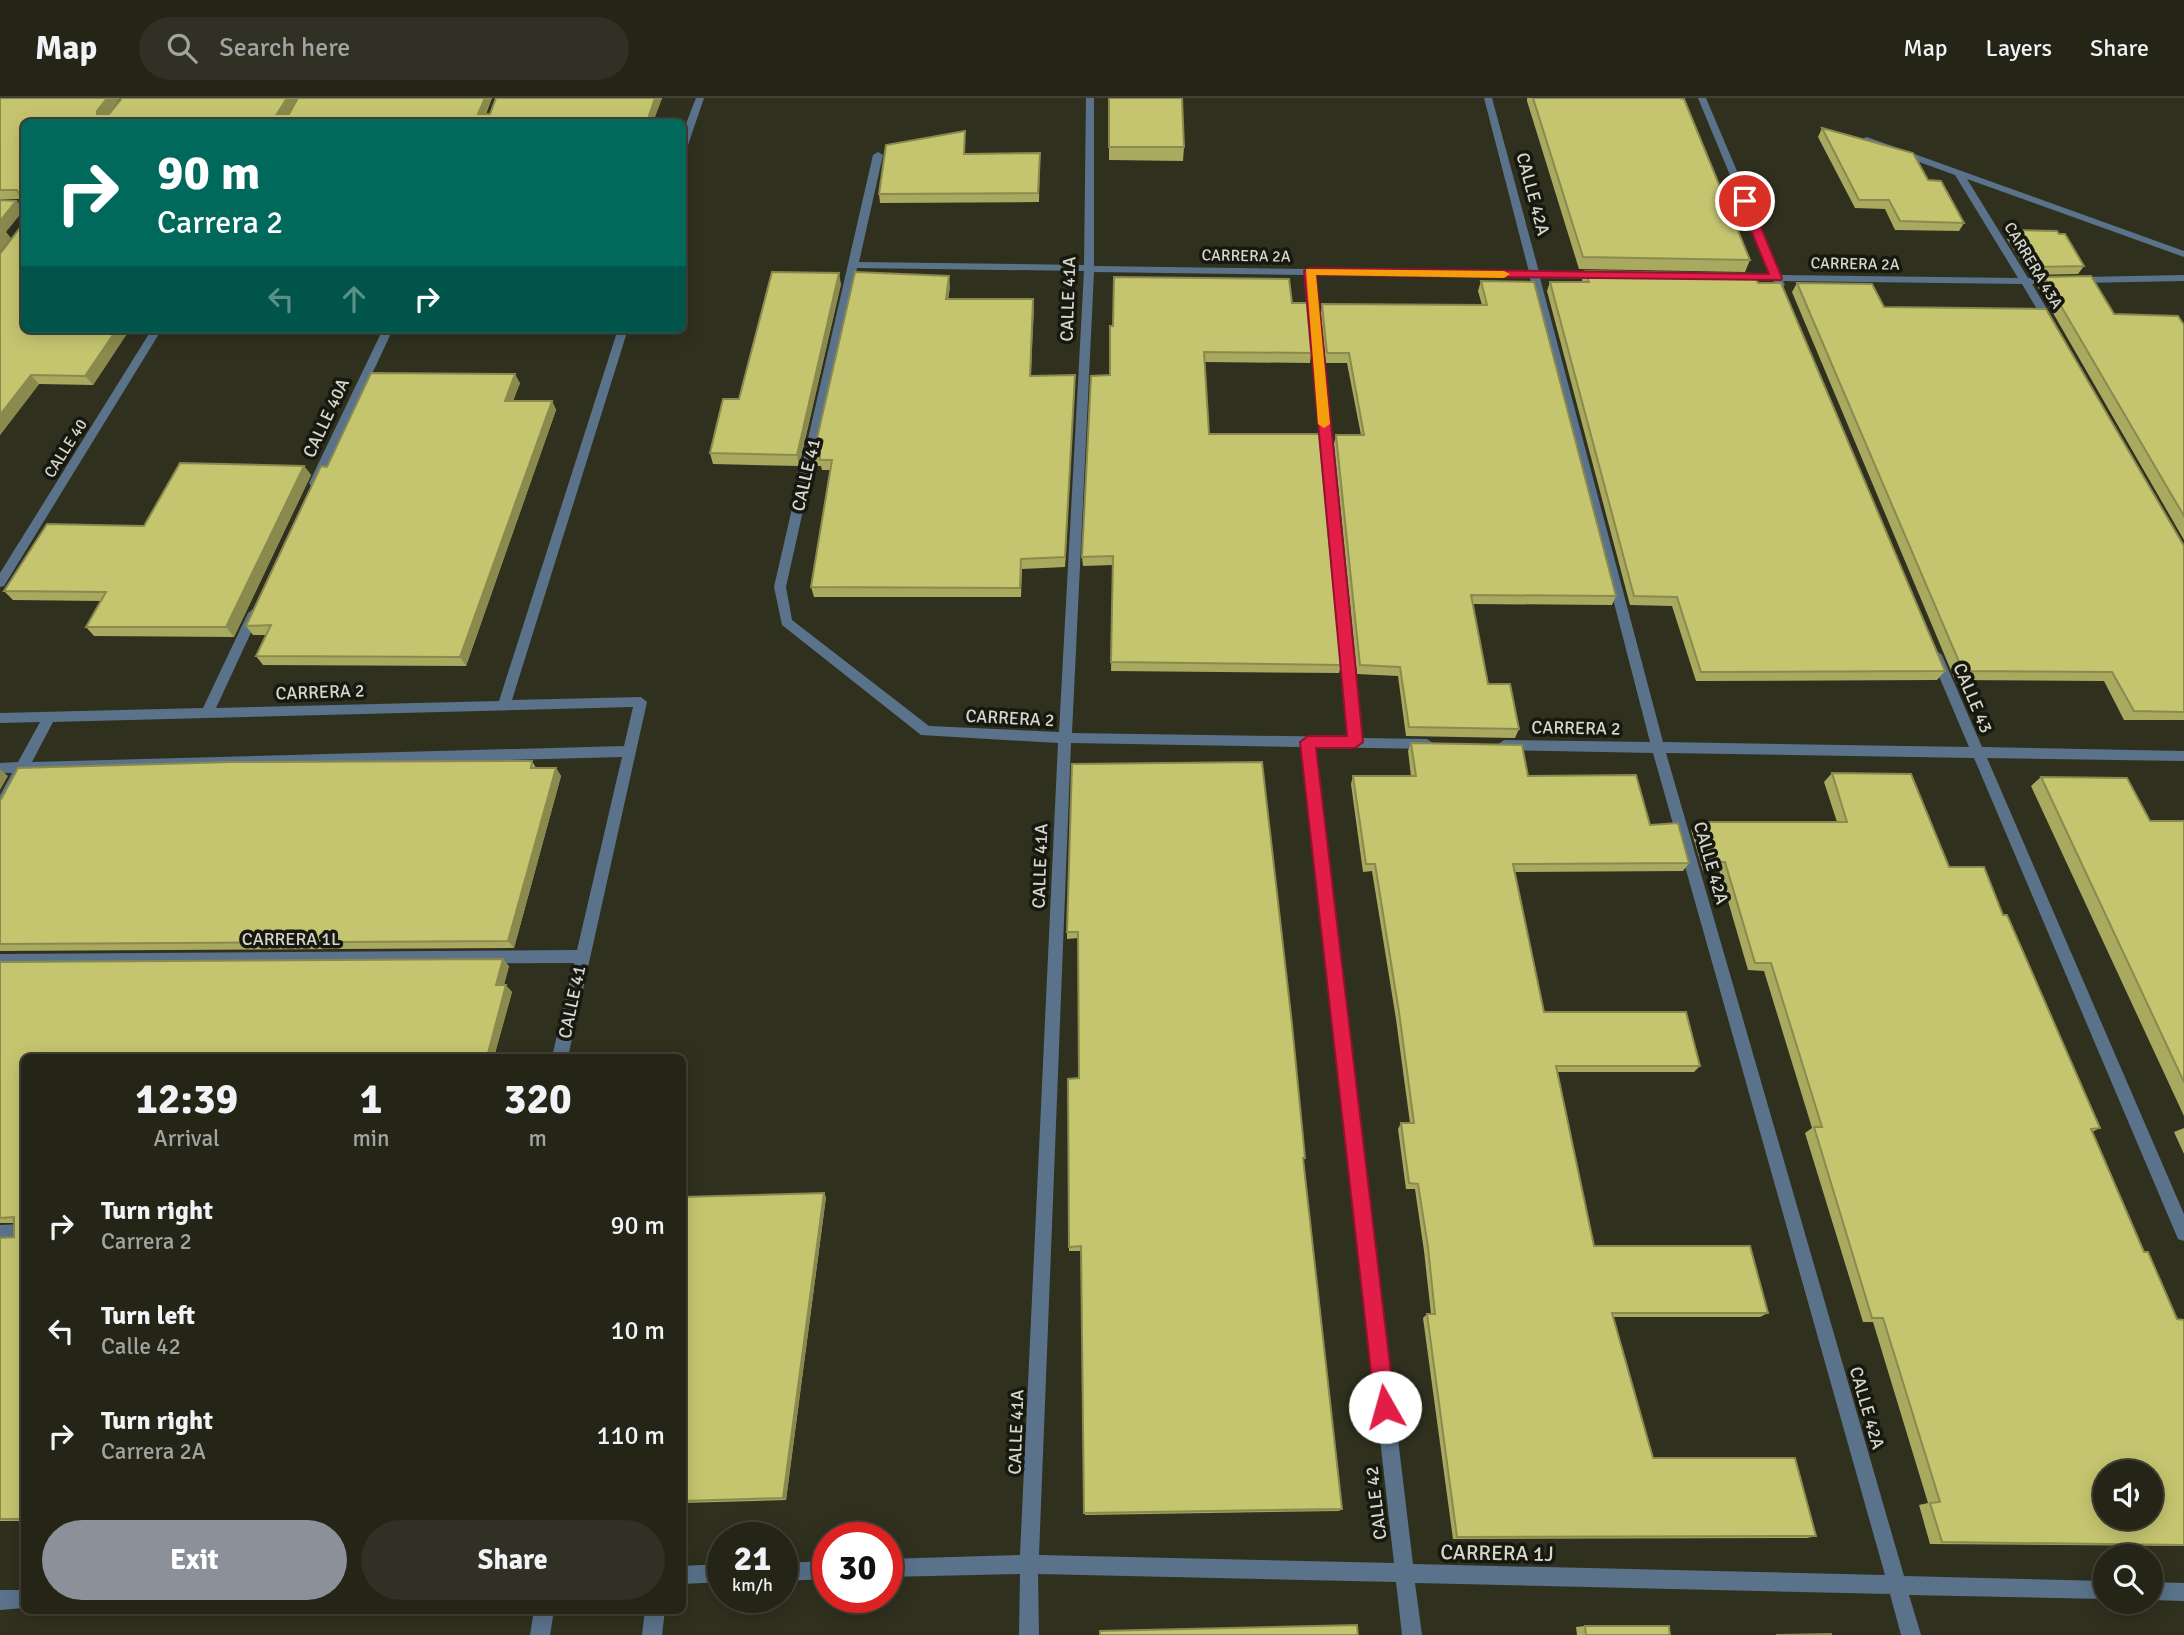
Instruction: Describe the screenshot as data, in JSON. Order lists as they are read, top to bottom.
{
  "streets": {
    "street": [
      "CALLE 42A",
      "CARRERA 2A",
      "CARRERA 43A",
      "CALLE 41A",
      "CALLE 40A",
      "CALLE 40",
      "CALLE 41",
      "CARRERA 2",
      "CALLE 43",
      "CARRERA 1L",
      "CALLE 42",
      "CARRERA 1J"
    ]
  },
  "crossings": [
    ["CALLE 42A", "CARRERA 2A"],
    ["CALLE 42A", "CARRERA 2"],
    ["CALLE 42A", "CARRERA 1J"],
    ["CARRERA 2A", "CARRERA 43A"],
    ["CARRERA 2A", "CALLE 41A"],
    ["CARRERA 2A", "CALLE 41"],
    ["CALLE 41A", "CARRERA 2"],
    ["CALLE 41A", "CARRERA 1J"],
    ["CALLE 41", "CARRERA 2"],
    ["CALLE 41", "CARRERA 1L"],
    ["CARRERA 2", "CALLE 43"],
    ["CARRERA 2", "CALLE 42"],
    ["CALLE 42", "CARRERA 1J"]
  ],
  "page": {
    "header": "Map",
    "search": "Search here",
    "nav": ["Map", "Layers", "Share"],
    "turn": ["90 m", "Carrera 2"],
    "eta": [
      "12:39",
      "Arrival",
      "1",
      "min",
      "320",
      "m"
    ],
    "list": [
      {
        "name": "Turn right",
        "note": "Carrera 2",
        "value": "90 m"
      },
      {
        "name": "Turn left",
        "note": "Calle 42",
        "value": "10 m"
      },
      {
        "name": "Turn right",
        "note": "Carrera 2A",
        "value": "110 m"
      }
    ],
    "buttons": ["Exit", "Share"],
    "speed": "21 km/h",
    "limit": "30"
  }
}
